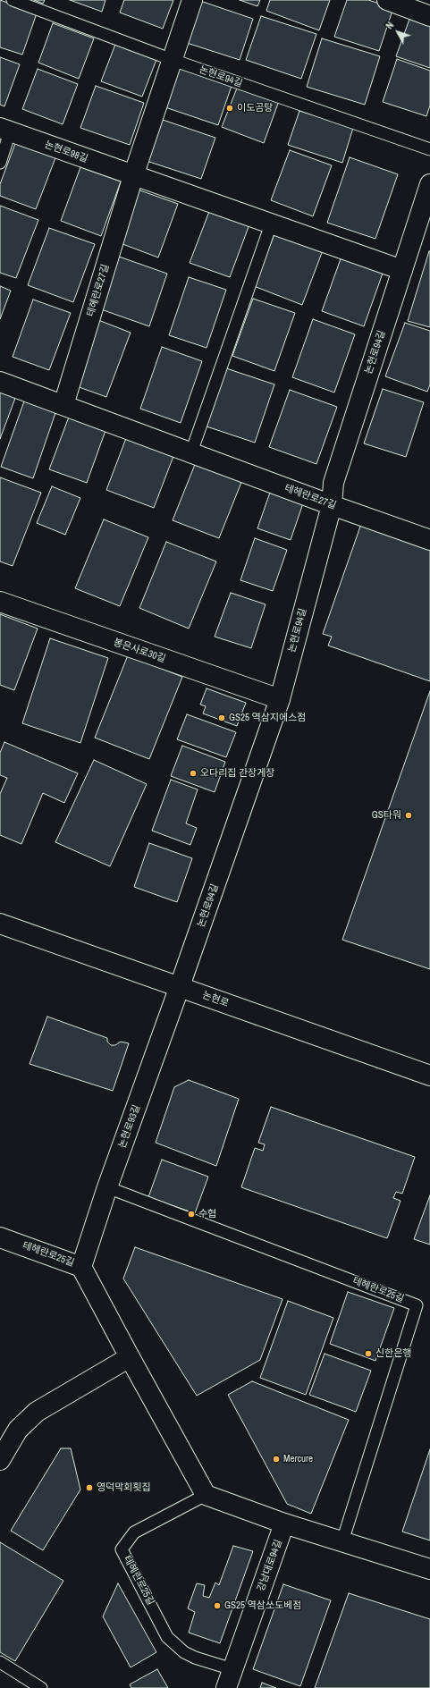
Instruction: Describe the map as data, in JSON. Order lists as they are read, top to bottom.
{
  "streets": {
    "street": [
      "논현로94길",
      "논현로98길",
      "테헤란로27길",
      "봉은사로30길",
      "논현로",
      "논현로93길",
      "테헤란로25길",
      "강남대로94길"
    ]
  },
  "crossings": [
    ["논현로94길", "테헤란로27길"],
    ["논현로94길", "봉은사로30길"],
    ["논현로94길", "논현로"],
    ["논현로94길", "논현로93길"],
    ["논현로98길", "테헤란로27길"],
    ["논현로", "논현로93길"],
    ["논현로93길", "테헤란로25길"],
    ["테헤란로25길", "강남대로94길"]
  ],
  "places": [
    "이도곰탕",
    "GS25 역삼지에스점",
    "오다리집 간장게장",
    "GS타워",
    "수협",
    "신한은행",
    "Mercure",
    "영덕막회횟집",
    "GS25 역삼쏘도베점"
  ],
  "north": "top left"
}
